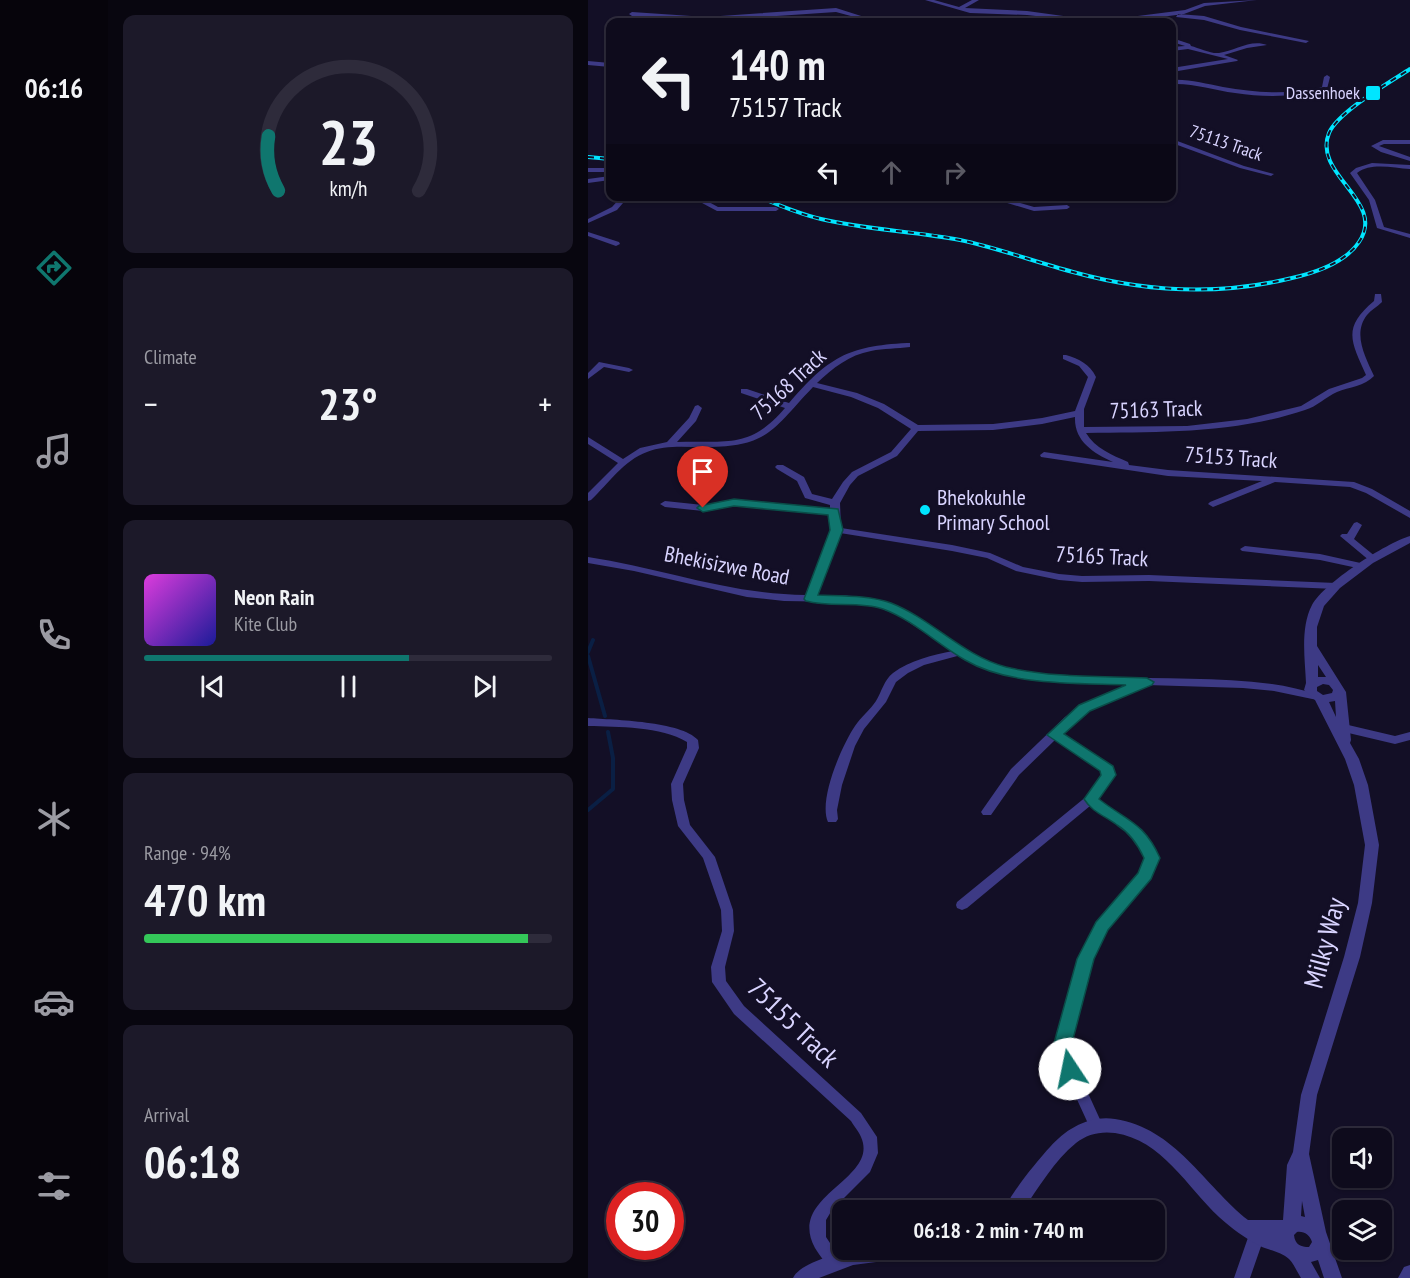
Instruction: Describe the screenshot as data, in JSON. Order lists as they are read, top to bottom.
{
  "streets": {
    "street": [
      "75113 Track",
      "75168 Track",
      "75163 Track",
      "75153 Track",
      "75165 Track",
      "Bhekisizwe Road",
      "Milky Way",
      "75155 Track"
    ]
  },
  "crossings": [
    ["75163 Track", "75153 Track"],
    ["75165 Track", "Milky Way"],
    ["Bhekisizwe Road", "Milky Way"]
  ],
  "places": {
    "transit": ["Dassenhoek"],
    "other": ["Bhekokuhle Primary School"]
  },
  "page": {
    "tabs": "06:16",
    "turn": ["140 m", "75157 Track"],
    "tile": [
      "Climate",
      ["Range · 94%", "470 km"],
      ["Arrival", "06:18"]
    ],
    "heat": ["−", "23°", "+"],
    "song": ["Neon Rain", "Kite Club"],
    "limit": "30",
    "trip": "06:18 · 2 min · 740 m",
    "gauge": ["23", "km/h"]
  }
}
